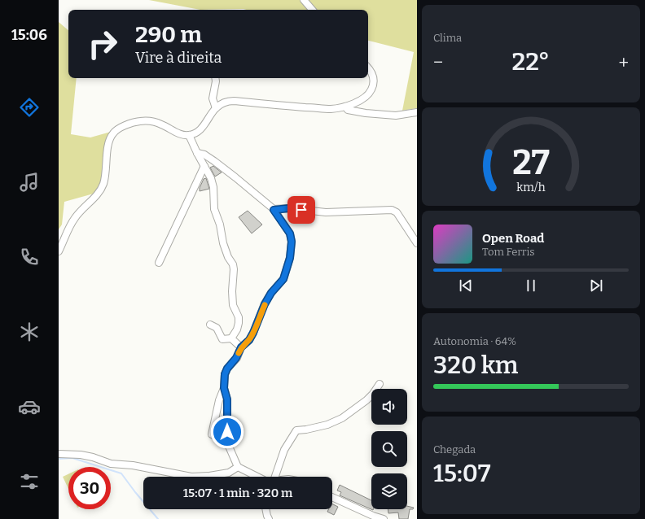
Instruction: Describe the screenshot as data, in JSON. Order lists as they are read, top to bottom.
{
  "page": {
    "tabs": "15:06",
    "tile": [
      "Clima",
      ["Autonomia · 64%", "320 km"],
      ["Chegada", "15:07"]
    ],
    "turn": ["290 m", "Vire à direita"],
    "heat": ["−", "22°", "+"],
    "song": ["Open Road", "Tom Ferris"],
    "limit": "30",
    "trip": "15:07 · 1 min · 320 m",
    "gauge": ["27", "km/h"]
  }
}
